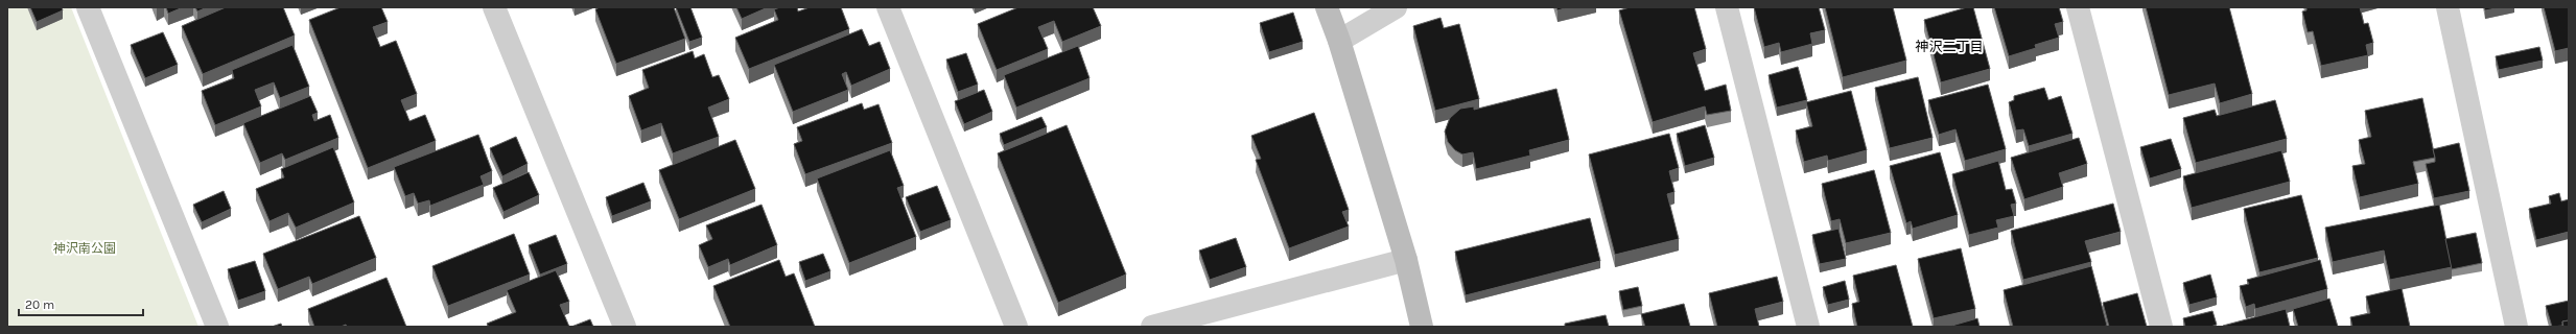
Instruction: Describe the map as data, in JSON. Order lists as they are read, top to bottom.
{
  "districts": ["神沢二丁目"],
  "parks": ["神沢南公園"],
  "scale_bar": "20 m"
}
